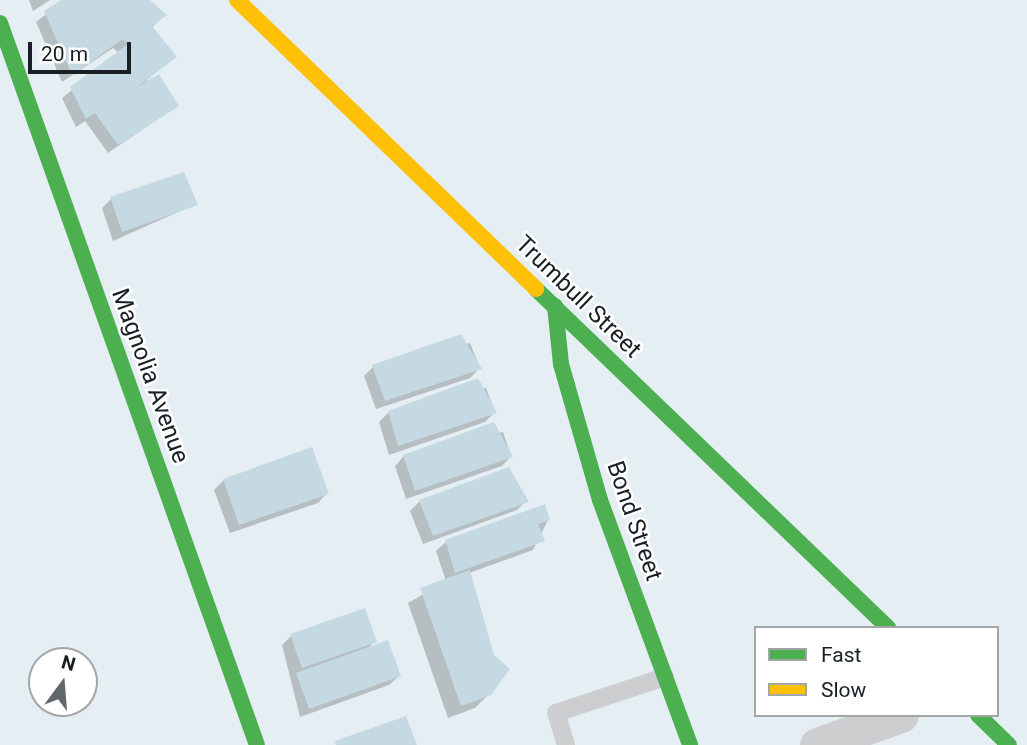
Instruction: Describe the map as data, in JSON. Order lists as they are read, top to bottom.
{
  "streets": {
    "street": ["Trumbull Street", "Magnolia Avenue", "Bond Street"]
  },
  "crossings": [
    ["Trumbull Street", "Bond Street"]
  ],
  "legend": ["Fast", "Slow"],
  "scale_bar": "20 m",
  "north": "top"
}
